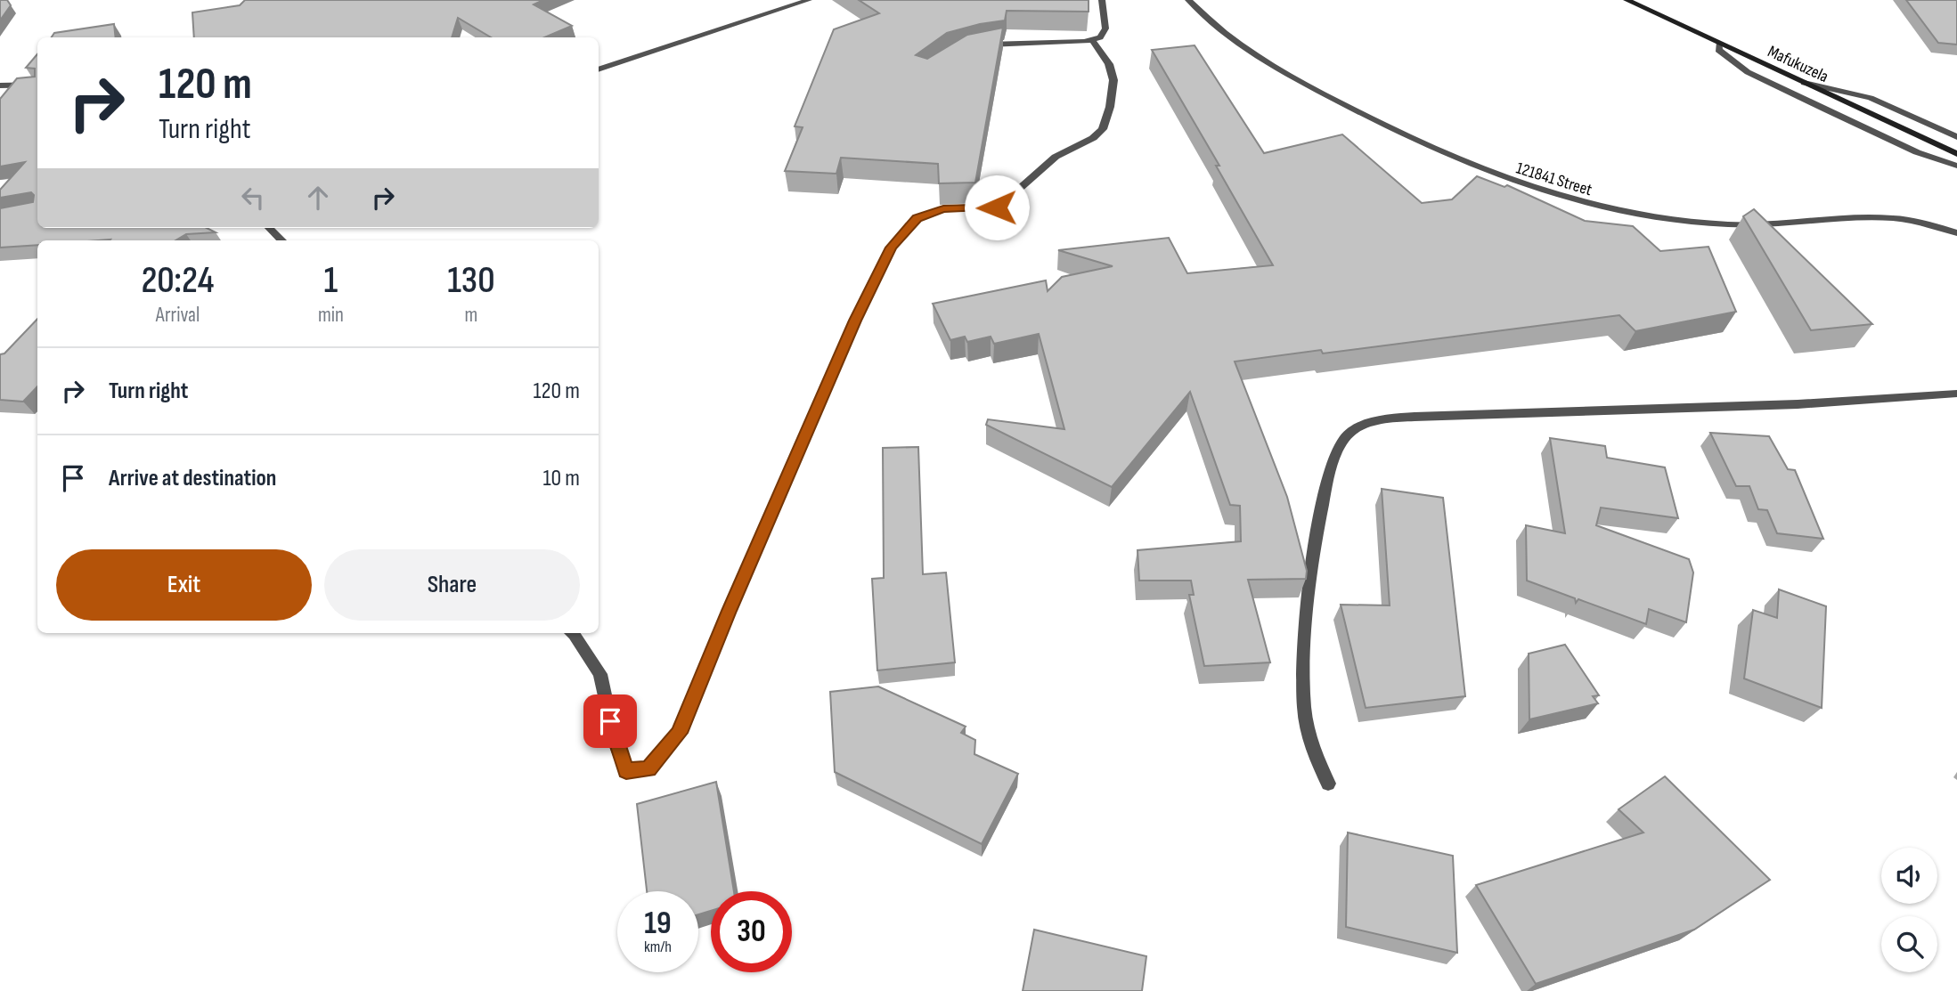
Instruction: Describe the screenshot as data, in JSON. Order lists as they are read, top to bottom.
{
  "streets": {
    "main road": ["Mafukuzela"],
    "street": ["121841 Street"]
  },
  "page": {
    "turn": ["120 m", "Turn right"],
    "eta": [
      "20:24",
      "Arrival",
      "1",
      "min",
      "130",
      "m"
    ],
    "list": [
      {
        "name": "Turn right",
        "value": "120 m"
      },
      {
        "name": "Arrive at destination",
        "value": "10 m"
      }
    ],
    "buttons": ["Exit", "Share"],
    "speed": "19 km/h",
    "limit": "30"
  }
}
